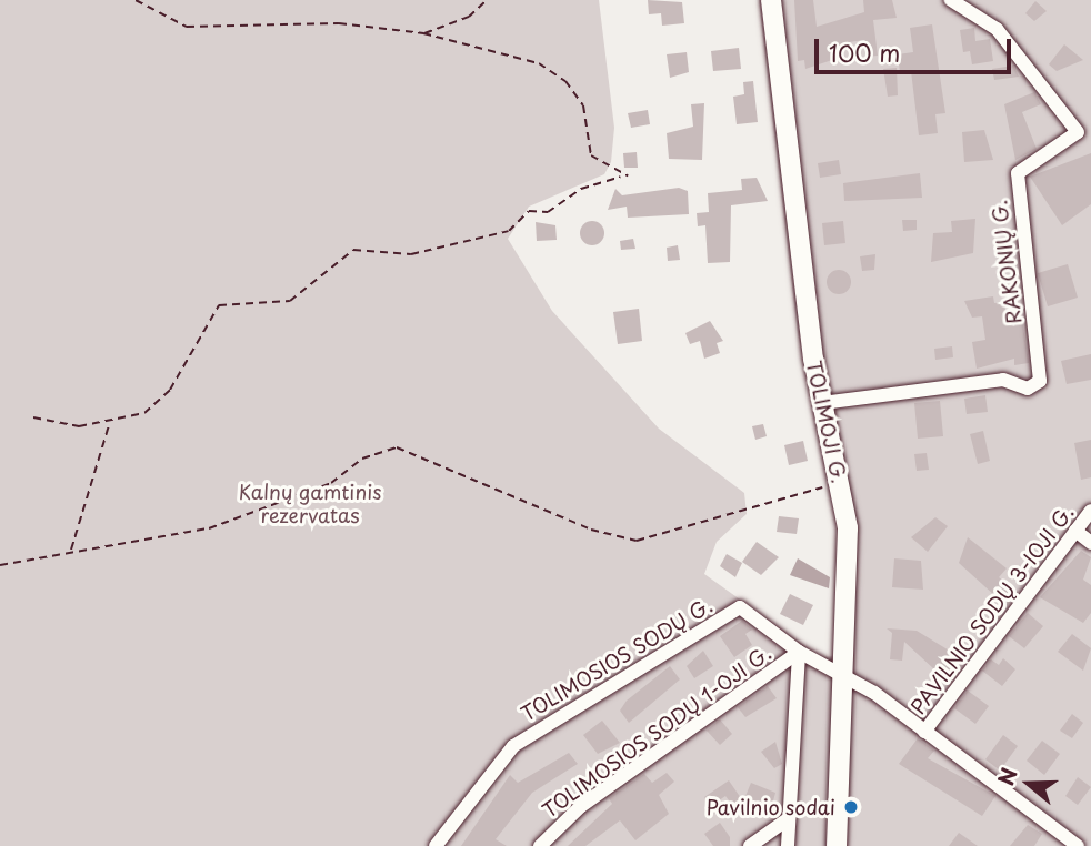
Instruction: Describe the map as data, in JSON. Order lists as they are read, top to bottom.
{
  "streets": {
    "street": [
      "RAKONIŲ G.",
      "TOLIMOJI G.",
      "PAVILNIO SODŲ 3-IOJI G.",
      "TOLIMOSIOS SODŲ G.",
      "TOLIMOSIOS SODŲ 1-OJI G."
    ]
  },
  "crossings": [
    ["RAKONIŲ G.", "TOLIMOJI G."],
    ["TOLIMOJI G.", "TOLIMOSIOS SODŲ G."],
    ["PAVILNIO SODŲ 3-IOJI G.", "TOLIMOSIOS SODŲ G."],
    ["TOLIMOSIOS SODŲ G.", "TOLIMOSIOS SODŲ 1-OJI G."]
  ],
  "parks": ["Kalnų gamtinis rezervatas"],
  "places": ["Pavilnio sodai"],
  "scale_bar": "100 m",
  "north": "left"
}
